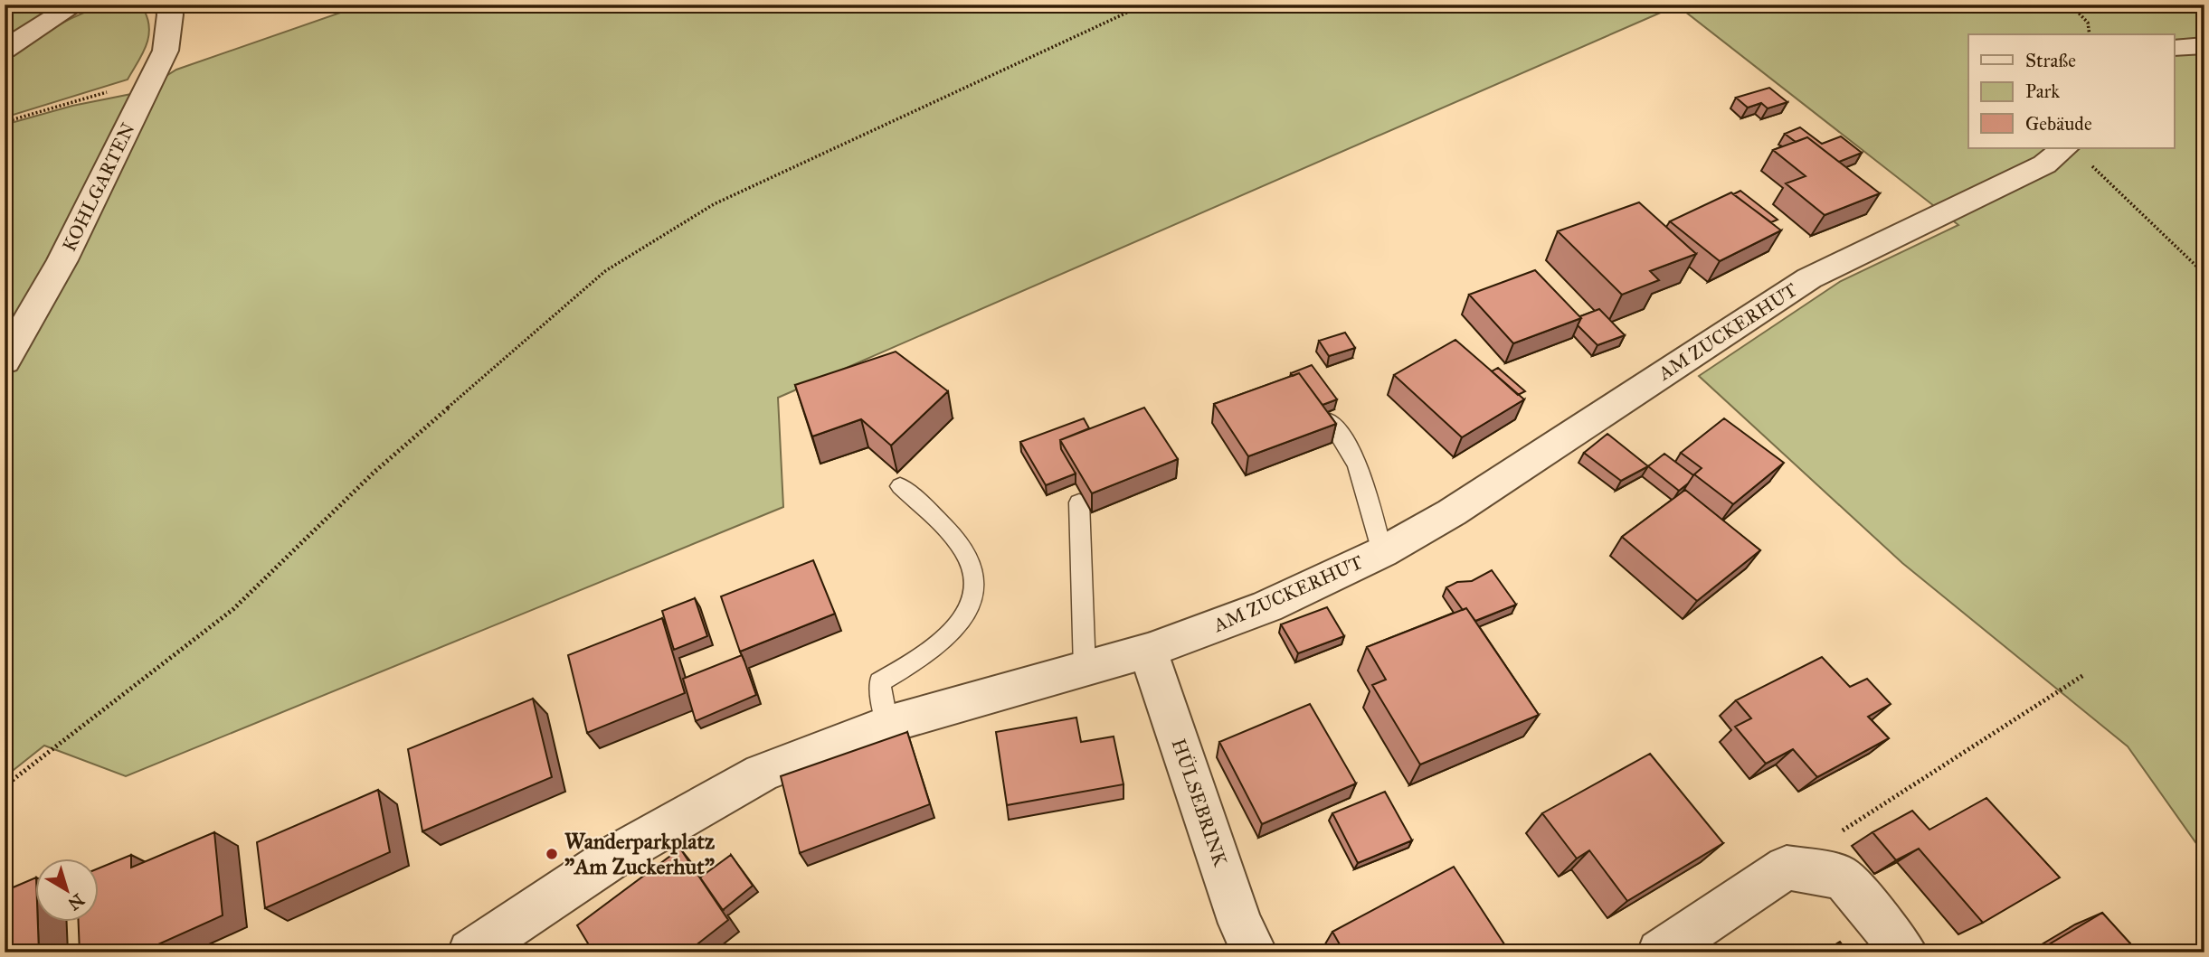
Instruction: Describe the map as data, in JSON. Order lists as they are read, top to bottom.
{
  "streets": {
    "street": ["KOHLGARTEN", "AM ZUCKERHUT", "HÜLSEBRINK"]
  },
  "crossings": [
    ["AM ZUCKERHUT", "HÜLSEBRINK"]
  ],
  "places": ["Wanderparkplatz \"Am Zuckerhut\""],
  "legend": ["Straße", "Park", "Gebäude"],
  "north": "bottom right"
}
